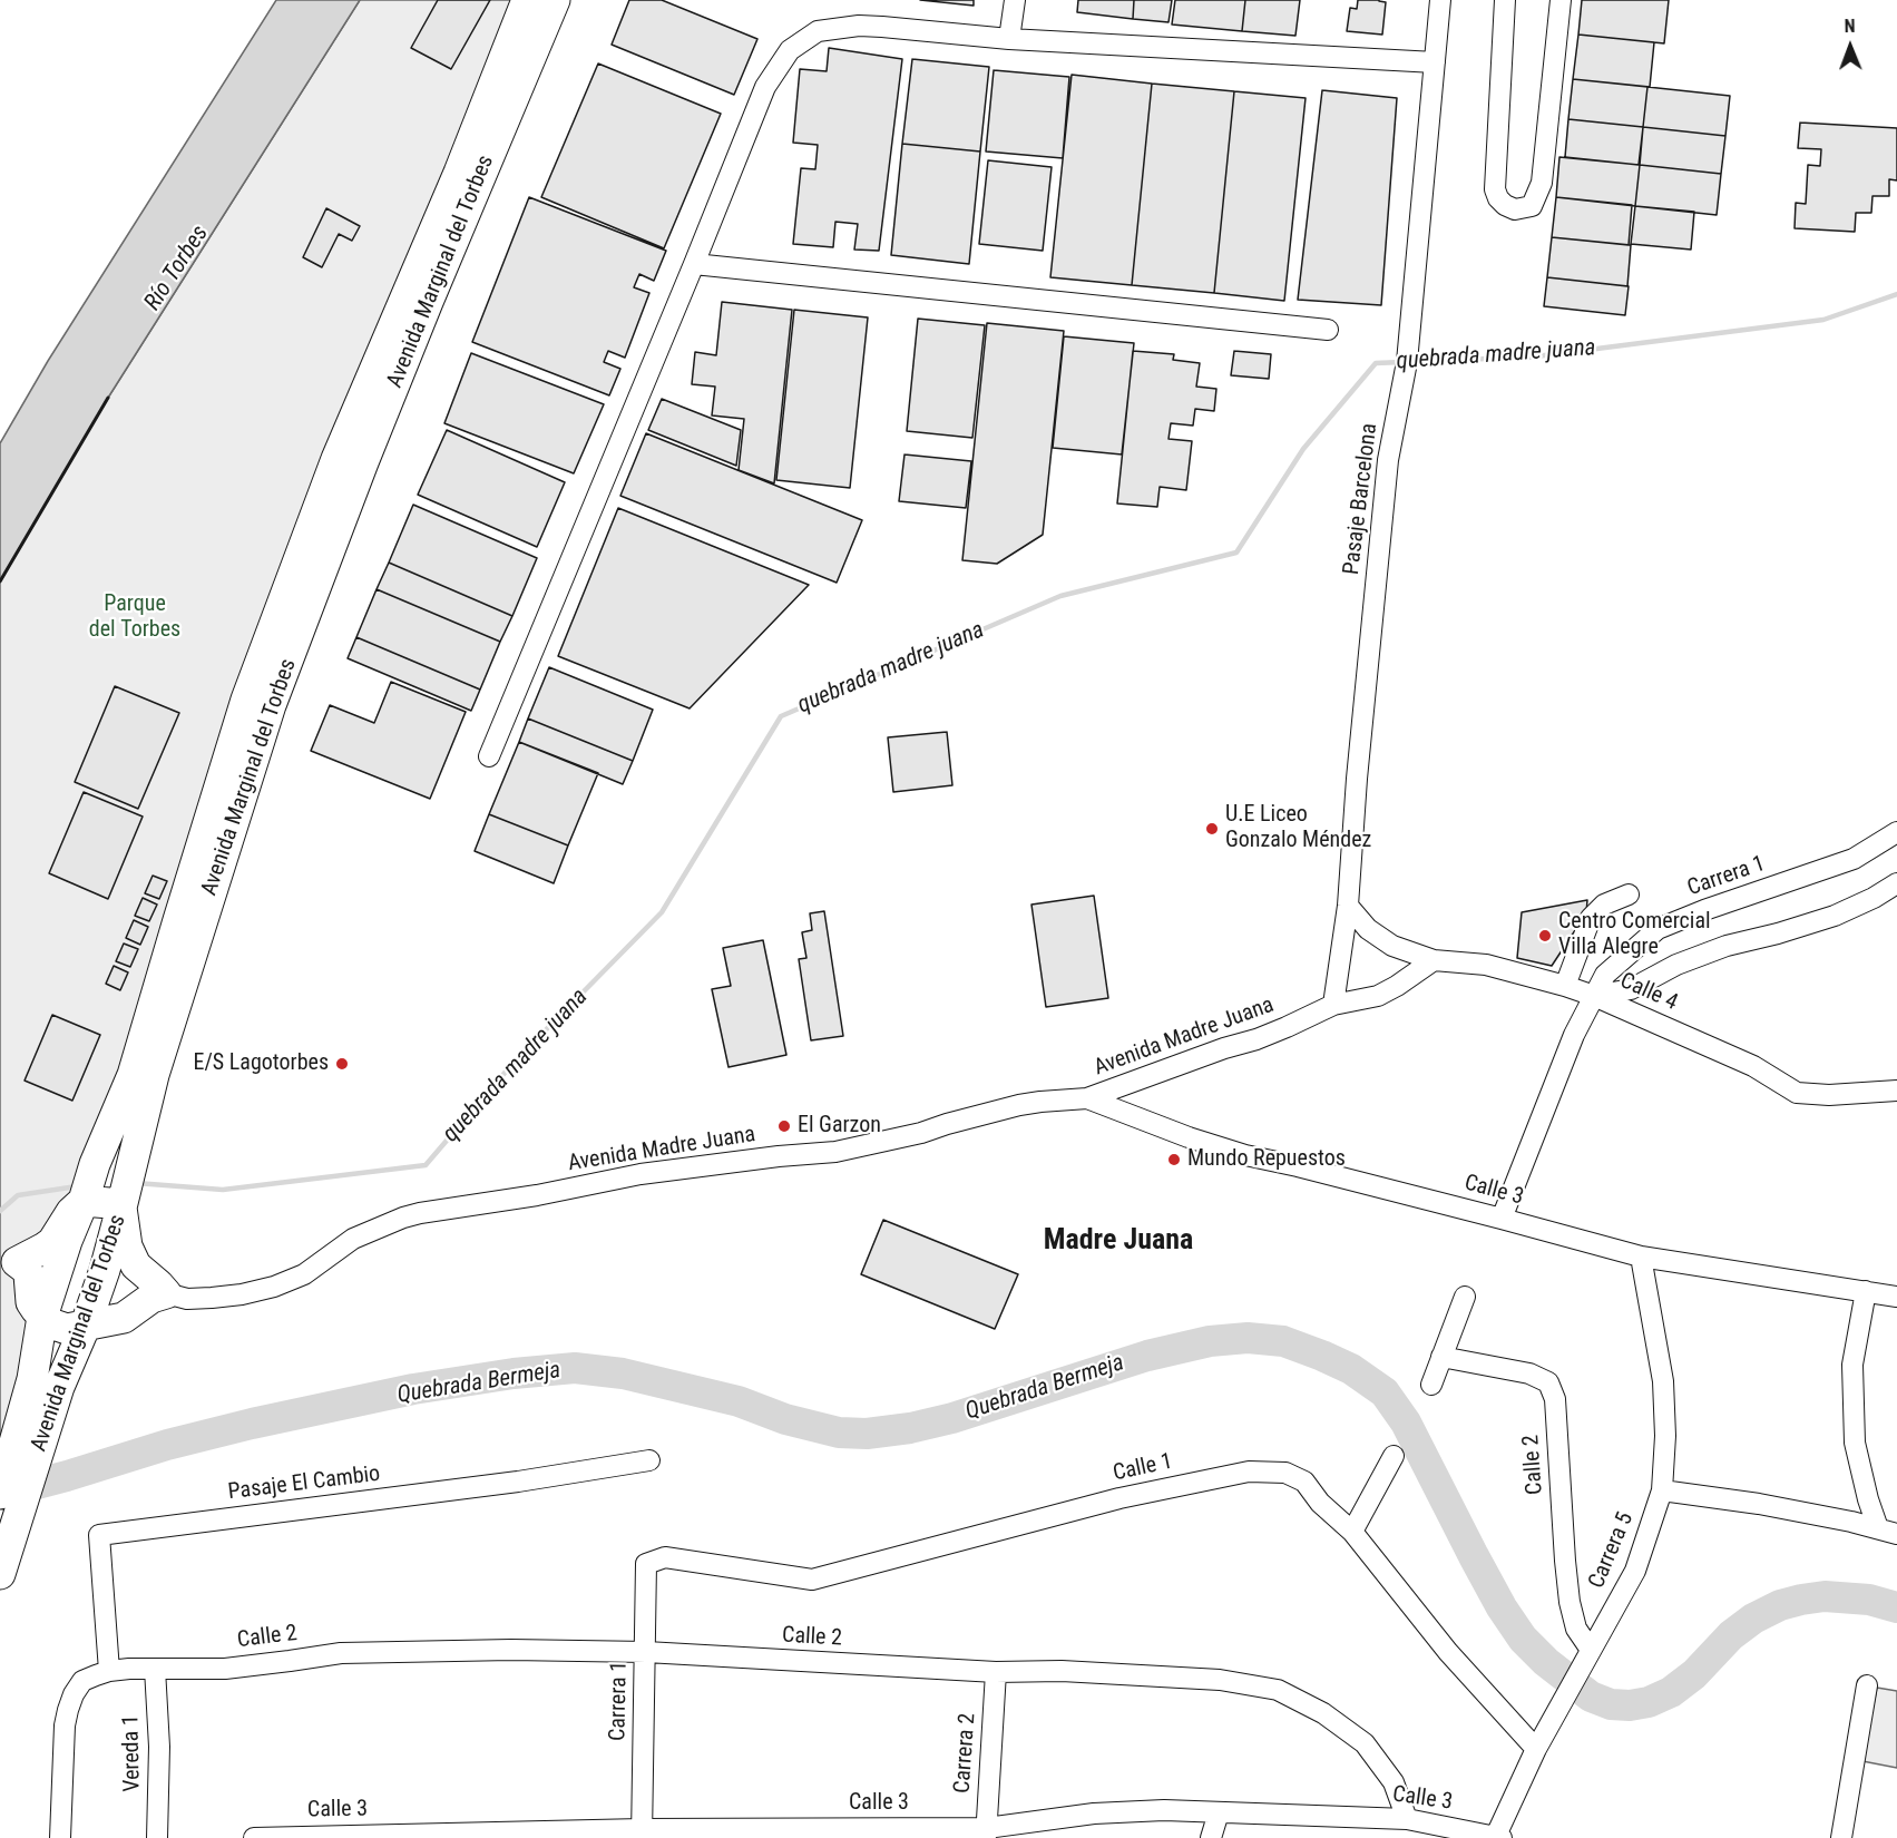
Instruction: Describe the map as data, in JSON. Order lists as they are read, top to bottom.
{
  "streets": {
    "highway": ["Avenida Marginal del Torbes"],
    "street": [
      "Pasaje Barcelona",
      "Carrera 1",
      "Calle 4",
      "Avenida Madre Juana",
      "Calle 3",
      "Calle 2",
      "Calle 1",
      "Pasaje El Cambio",
      "Carrera 5",
      "Vereda 1",
      "Carrera 2"
    ]
  },
  "crossings": [
    ["Pasaje Barcelona", "Calle 4"],
    ["Pasaje Barcelona", "Avenida Madre Juana"],
    ["Carrera 1", "Calle 4"],
    ["Carrera 1", "Calle 3"],
    ["Carrera 1", "Calle 2"],
    ["Carrera 1", "Calle 1"],
    ["Calle 4", "Avenida Madre Juana"],
    ["Avenida Madre Juana", "Calle 3"],
    ["Calle 3", "Calle 2"],
    ["Calle 3", "Carrera 5"],
    ["Calle 3", "Carrera 2"],
    ["Calle 2", "Pasaje El Cambio"],
    ["Calle 2", "Carrera 5"],
    ["Calle 2", "Vereda 1"],
    ["Calle 2", "Carrera 2"],
    ["Calle 1", "Carrera 5"]
  ],
  "districts": ["Madre Juana"],
  "water": ["Río Torbes", "quebrada madre juana", "Quebrada Bermeja"],
  "parks": ["Parque del Torbes"],
  "places": [
    "U.E Liceo Gonzalo Méndez",
    "Centro Comercial Villa Alegre",
    "E/S Lagotorbes",
    "El Garzon",
    "Mundo Repuestos"
  ],
  "north": "top"
}
